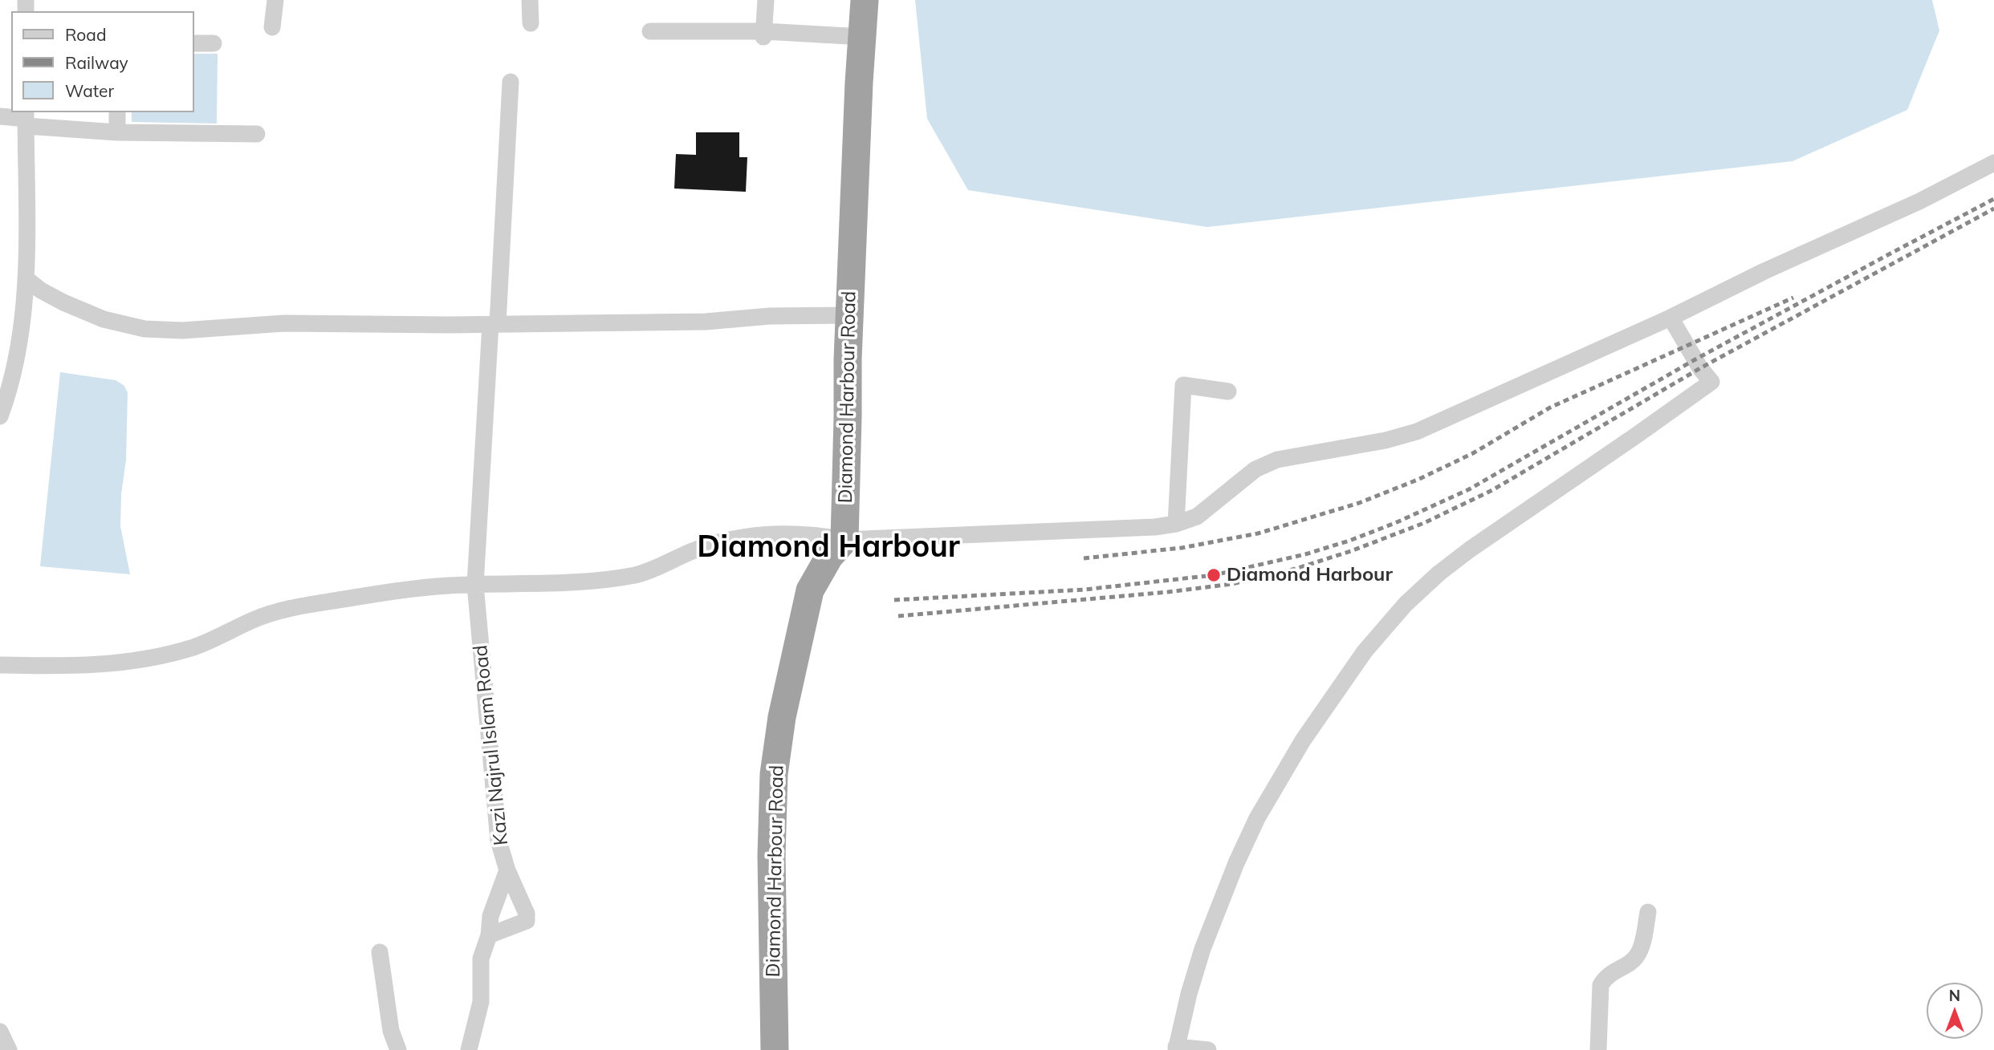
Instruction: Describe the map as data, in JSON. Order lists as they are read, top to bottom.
{
  "streets": {
    "highway": ["Diamond Harbour Road"],
    "street": ["Kazi Najrul Islam Road"]
  },
  "districts": ["Diamond Harbour"],
  "places": ["Diamond Harbour"],
  "legend": ["Road", "Railway", "Water"],
  "north": "top"
}
